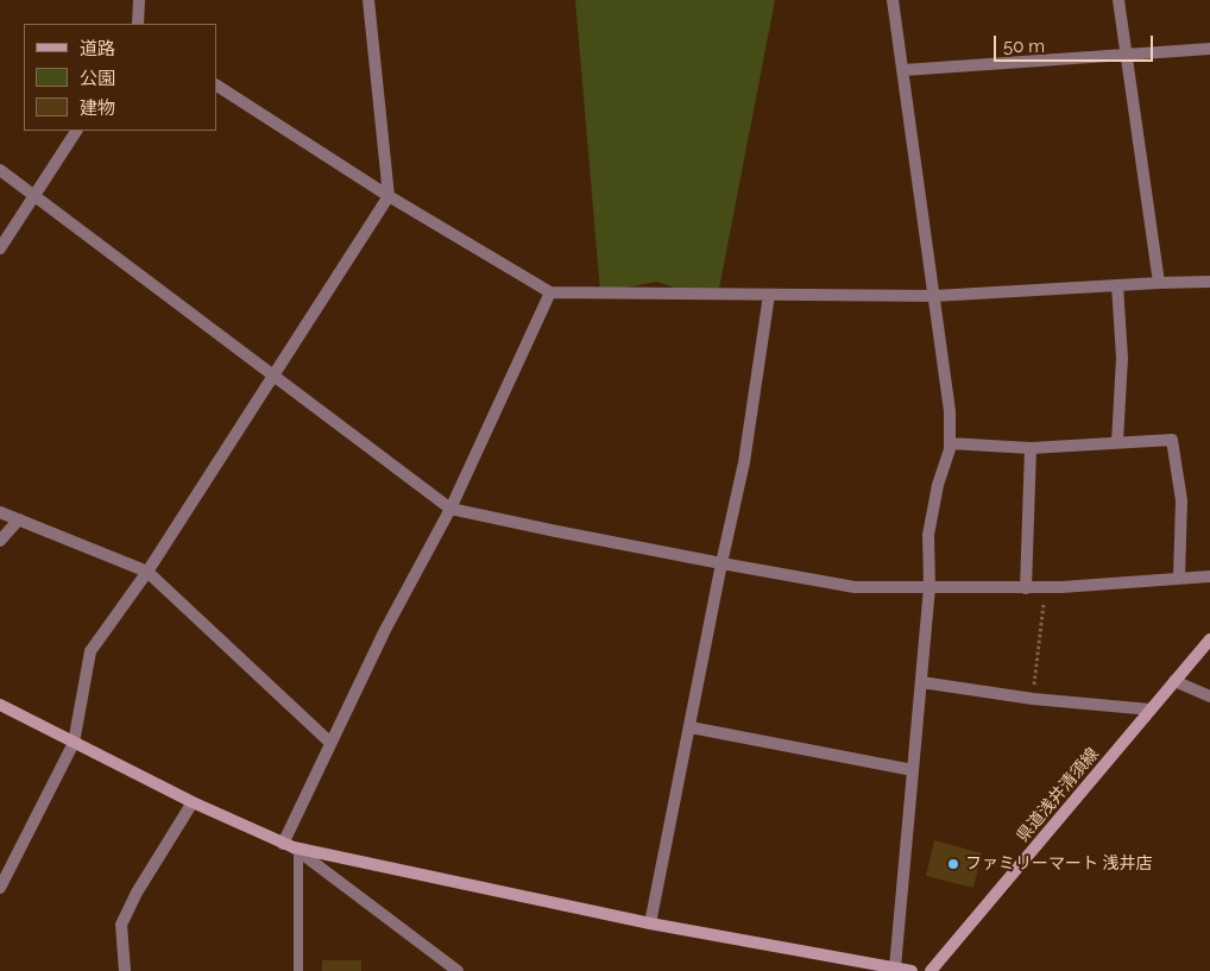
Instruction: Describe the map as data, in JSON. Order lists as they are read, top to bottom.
{
  "streets": {
    "street": ["県道浅井清須線"]
  },
  "places": ["ファミリーマート 浅井店"],
  "legend": ["道路", "公園", "建物"],
  "scale_bar": "50 m"
}
